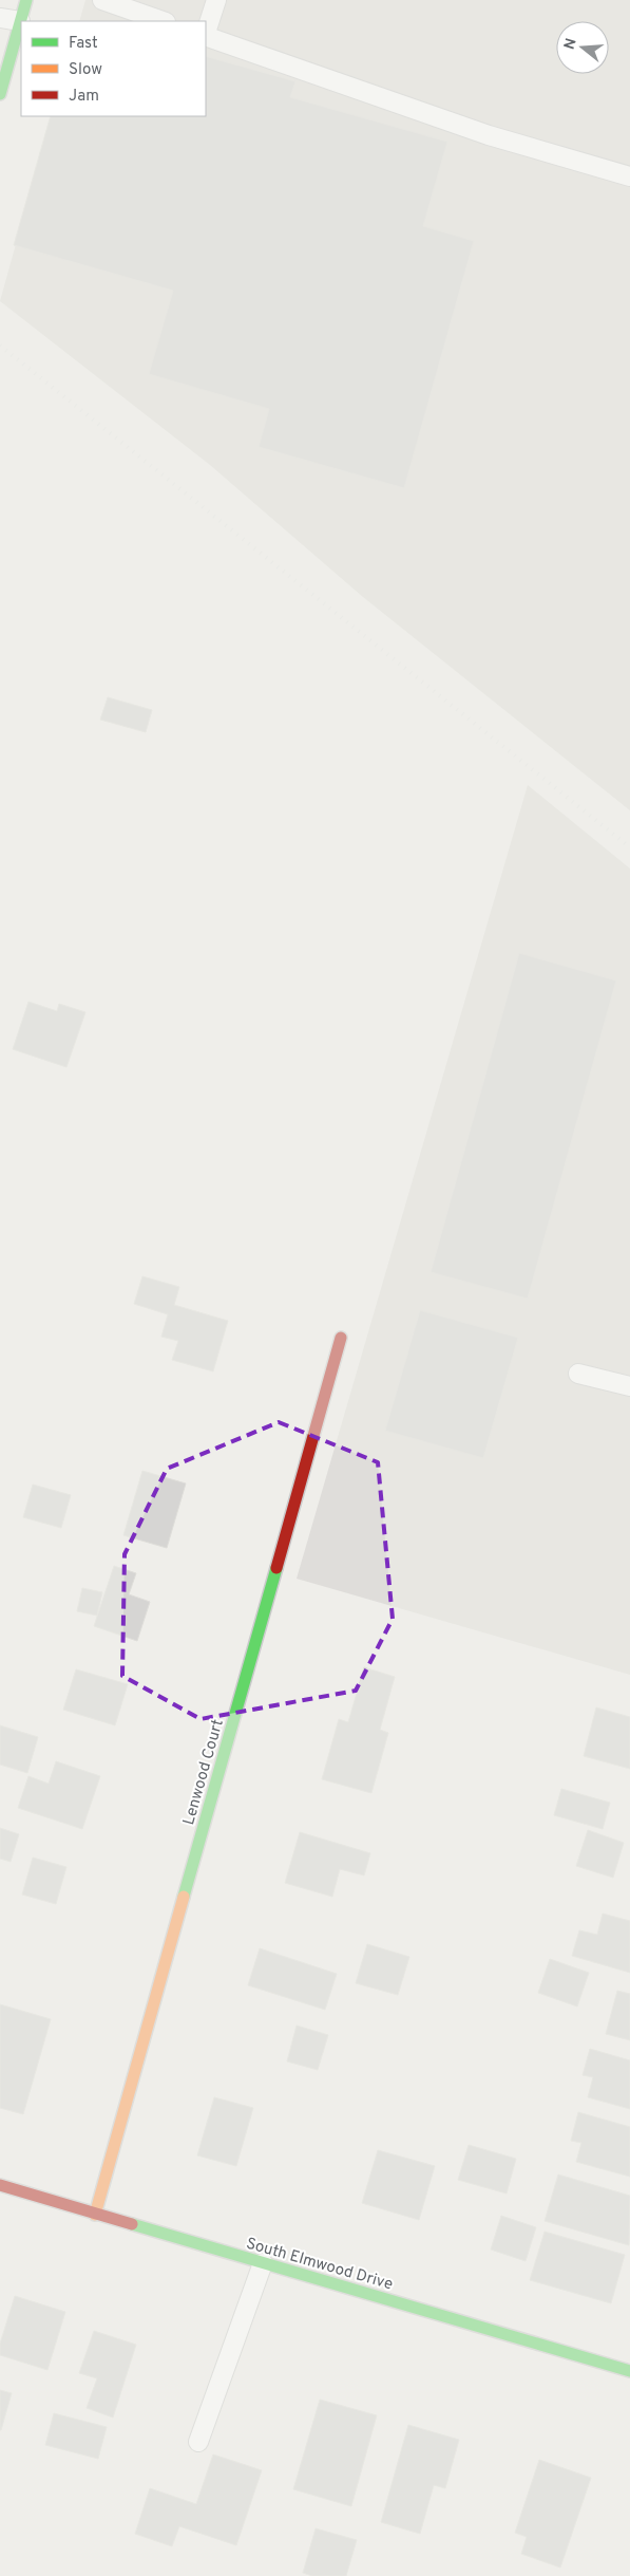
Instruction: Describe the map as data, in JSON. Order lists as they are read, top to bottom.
{
  "streets": {
    "street": ["Lenwood Court", "South Elmwood Drive"]
  },
  "crossings": [
    ["Lenwood Court", "South Elmwood Drive"]
  ],
  "legend": ["Fast", "Slow", "Jam"],
  "north": "left"
}
